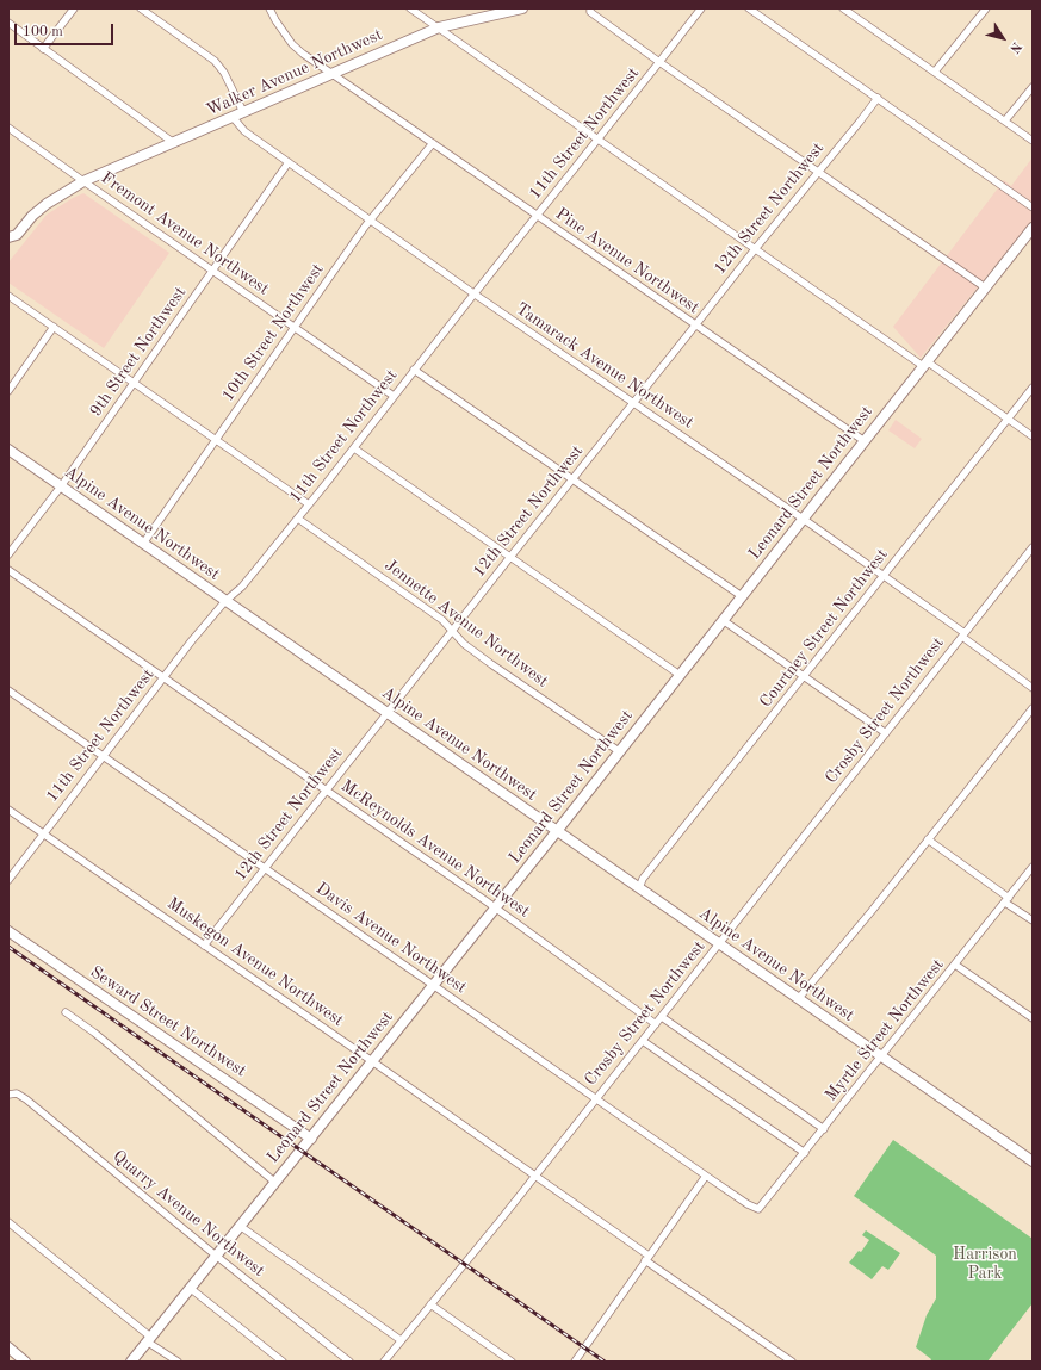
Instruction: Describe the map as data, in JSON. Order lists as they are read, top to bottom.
{
  "streets": {
    "main road": [
      "Walker Avenue Northwest",
      "Leonard Street Northwest",
      "Alpine Avenue Northwest",
      "Seward Street Northwest"
    ],
    "street": [
      "11th Street Northwest",
      "12th Street Northwest",
      "Fremont Avenue Northwest",
      "Pine Avenue Northwest",
      "10th Street Northwest",
      "9th Street Northwest",
      "Tamarack Avenue Northwest",
      "Jennette Avenue Northwest",
      "Courtney Street Northwest",
      "Crosby Street Northwest",
      "McReynolds Avenue Northwest",
      "Davis Avenue Northwest",
      "Muskegon Avenue Northwest",
      "Myrtle Street Northwest",
      "Quarry Avenue Northwest"
    ]
  },
  "crossings": [
    ["Walker Avenue Northwest", "Fremont Avenue Northwest"],
    ["Walker Avenue Northwest", "Pine Avenue Northwest"],
    ["Walker Avenue Northwest", "Tamarack Avenue Northwest"],
    ["11th Street Northwest", "Fremont Avenue Northwest"],
    ["11th Street Northwest", "Pine Avenue Northwest"],
    ["11th Street Northwest", "Tamarack Avenue Northwest"],
    ["11th Street Northwest", "Alpine Avenue Northwest"],
    ["11th Street Northwest", "Jennette Avenue Northwest"],
    ["11th Street Northwest", "McReynolds Avenue Northwest"],
    ["11th Street Northwest", "Davis Avenue Northwest"],
    ["11th Street Northwest", "Muskegon Avenue Northwest"],
    ["12th Street Northwest", "Pine Avenue Northwest"],
    ["12th Street Northwest", "Tamarack Avenue Northwest"],
    ["12th Street Northwest", "Alpine Avenue Northwest"],
    ["12th Street Northwest", "Jennette Avenue Northwest"],
    ["12th Street Northwest", "McReynolds Avenue Northwest"],
    ["12th Street Northwest", "Davis Avenue Northwest"],
    ["12th Street Northwest", "Muskegon Avenue Northwest"],
    ["Fremont Avenue Northwest", "10th Street Northwest"],
    ["Fremont Avenue Northwest", "9th Street Northwest"],
    ["Pine Avenue Northwest", "10th Street Northwest"],
    ["Pine Avenue Northwest", "Leonard Street Northwest"],
    ["10th Street Northwest", "Tamarack Avenue Northwest"],
    ["10th Street Northwest", "Alpine Avenue Northwest"],
    ["9th Street Northwest", "Tamarack Avenue Northwest"],
    ["9th Street Northwest", "Alpine Avenue Northwest"],
    ["Tamarack Avenue Northwest", "Leonard Street Northwest"],
    ["Tamarack Avenue Northwest", "Courtney Street Northwest"],
    ["Tamarack Avenue Northwest", "Crosby Street Northwest"],
    ["Leonard Street Northwest", "Alpine Avenue Northwest"],
    ["Leonard Street Northwest", "Jennette Avenue Northwest"],
    ["Leonard Street Northwest", "McReynolds Avenue Northwest"],
    ["Leonard Street Northwest", "Davis Avenue Northwest"],
    ["Leonard Street Northwest", "Muskegon Avenue Northwest"],
    ["Leonard Street Northwest", "Seward Street Northwest"],
    ["Leonard Street Northwest", "Quarry Avenue Northwest"],
    ["Alpine Avenue Northwest", "Courtney Street Northwest"],
    ["Alpine Avenue Northwest", "Crosby Street Northwest"],
    ["Alpine Avenue Northwest", "Myrtle Street Northwest"],
    ["Crosby Street Northwest", "McReynolds Avenue Northwest"],
    ["Crosby Street Northwest", "Davis Avenue Northwest"],
    ["Crosby Street Northwest", "Muskegon Avenue Northwest"],
    ["Davis Avenue Northwest", "Myrtle Street Northwest"]
  ],
  "parks": ["Harrison Park"],
  "scale_bar": "100 m",
  "north": "bottom right"
}
